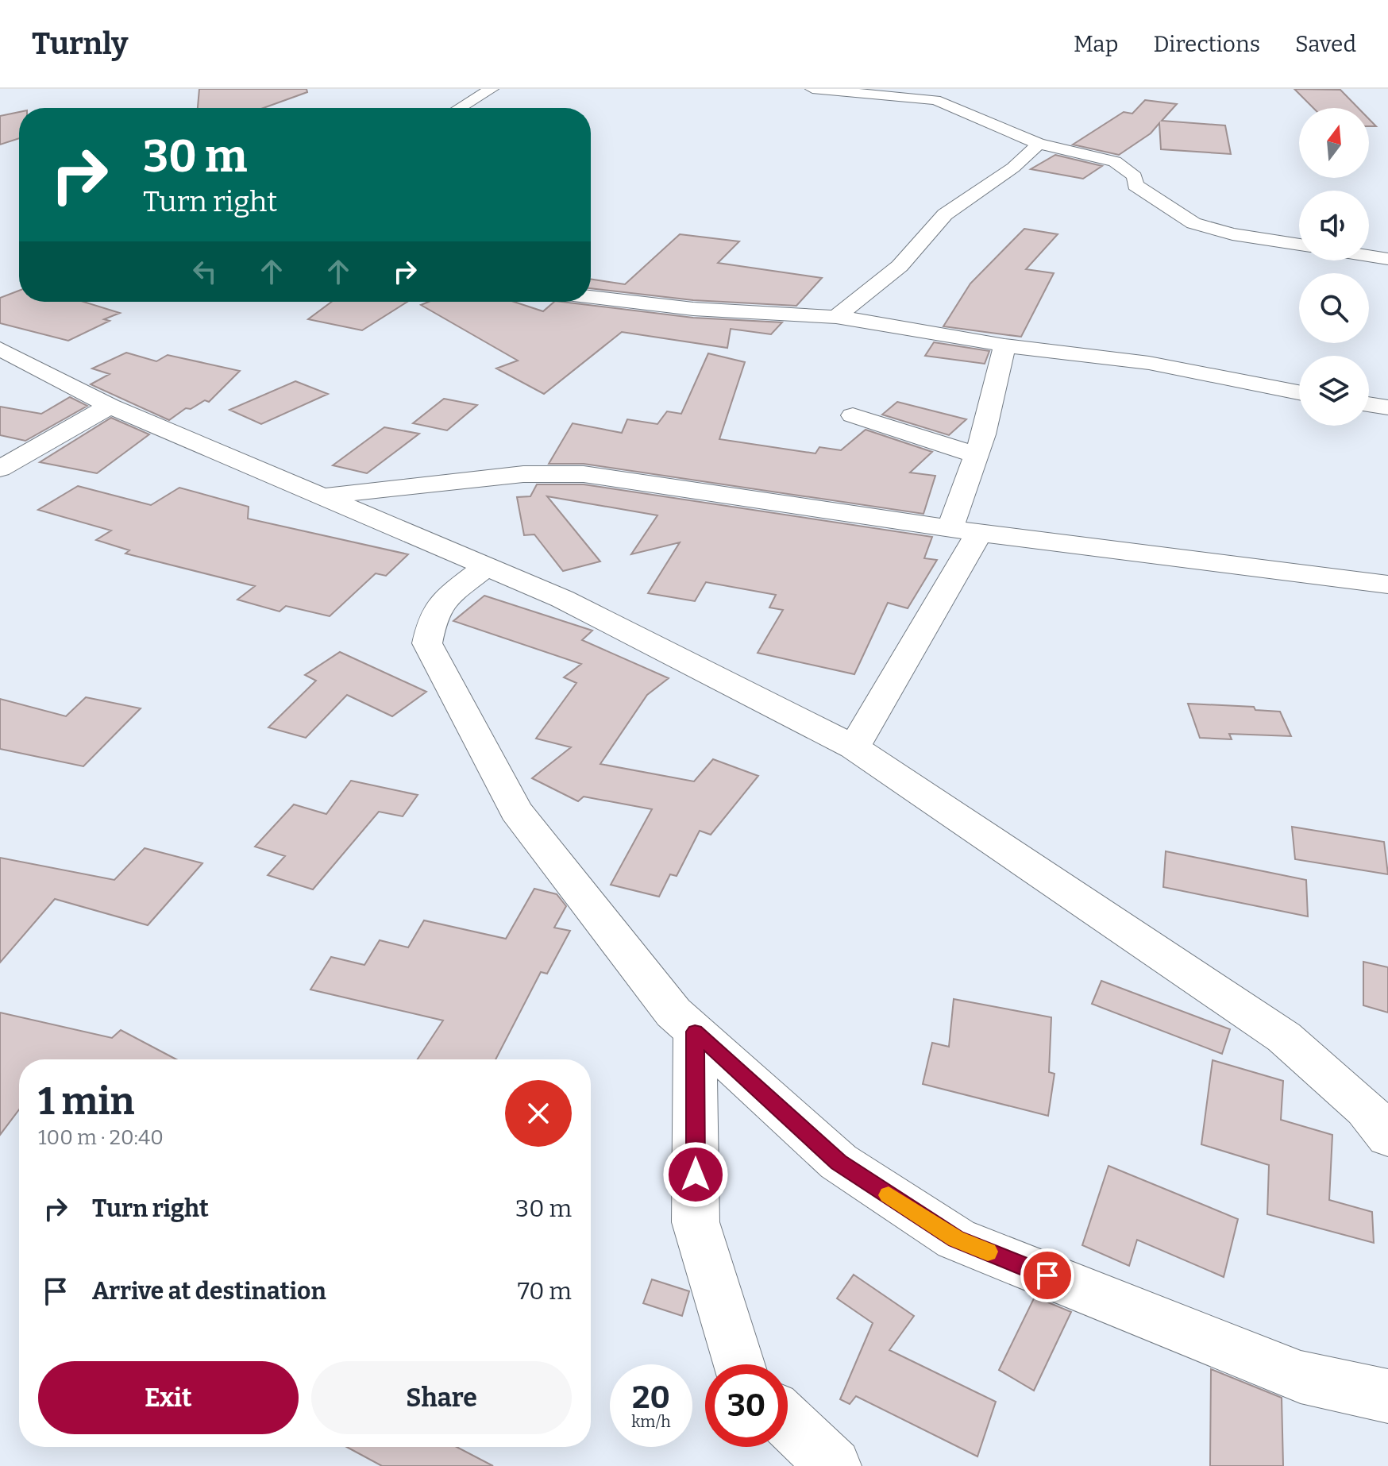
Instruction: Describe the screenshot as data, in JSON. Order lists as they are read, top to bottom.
{
  "north": "top",
  "page": {
    "header": "Turnly",
    "nav": ["Map", "Directions", "Saved"],
    "turn": ["30 m", "Turn right"],
    "heading": ["1 min", "100 m · 20:40"],
    "list": [
      {
        "name": "Turn right",
        "value": "30 m"
      },
      {
        "name": "Arrive at destination",
        "value": "70 m"
      }
    ],
    "buttons": ["Exit", "Share"],
    "speed": "20 km/h",
    "limit": "30"
  }
}
